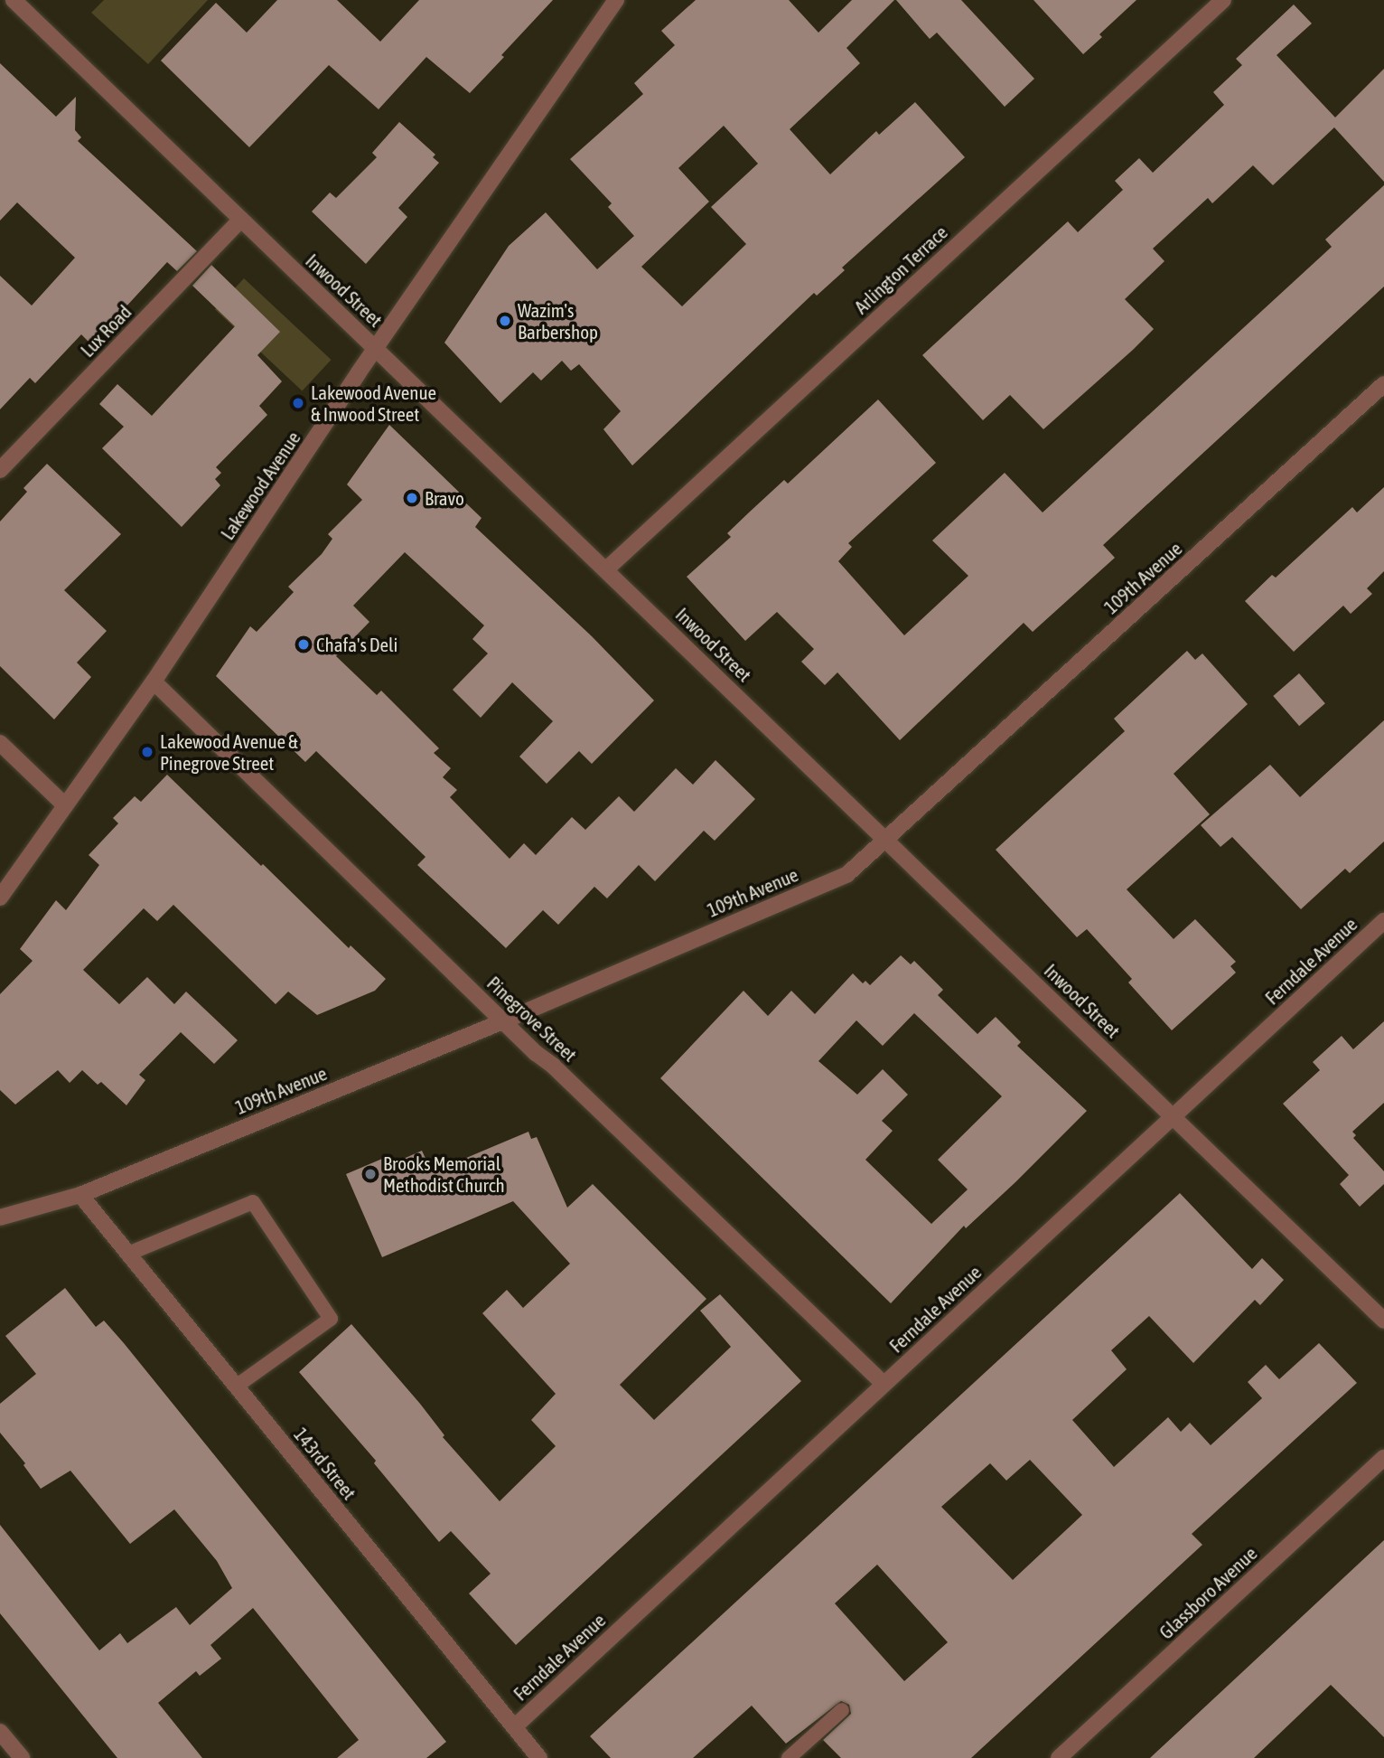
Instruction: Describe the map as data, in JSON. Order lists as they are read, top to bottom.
{
  "streets": {
    "street": [
      "Arlington Terrace",
      "Inwood Street",
      "Lux Road",
      "Lakewood Avenue",
      "109th Avenue",
      "Ferndale Avenue",
      "Pinegrove Street",
      "143rd Street",
      "Glassboro Avenue"
    ]
  },
  "crossings": [
    ["Arlington Terrace", "Inwood Street"],
    ["Inwood Street", "Lux Road"],
    ["Inwood Street", "Lakewood Avenue"],
    ["Inwood Street", "109th Avenue"],
    ["Inwood Street", "Ferndale Avenue"],
    ["Lakewood Avenue", "Pinegrove Street"],
    ["109th Avenue", "Pinegrove Street"],
    ["109th Avenue", "143rd Street"],
    ["Ferndale Avenue", "Pinegrove Street"],
    ["Ferndale Avenue", "143rd Street"]
  ],
  "places": [
    "Wazim's Barbershop",
    "Lakewood Avenue & Inwood Street",
    "Bravo",
    "Chafa's Deli",
    "Lakewood Avenue & Pinegrove Street",
    "Brooks Memorial Methodist Church"
  ]
}
